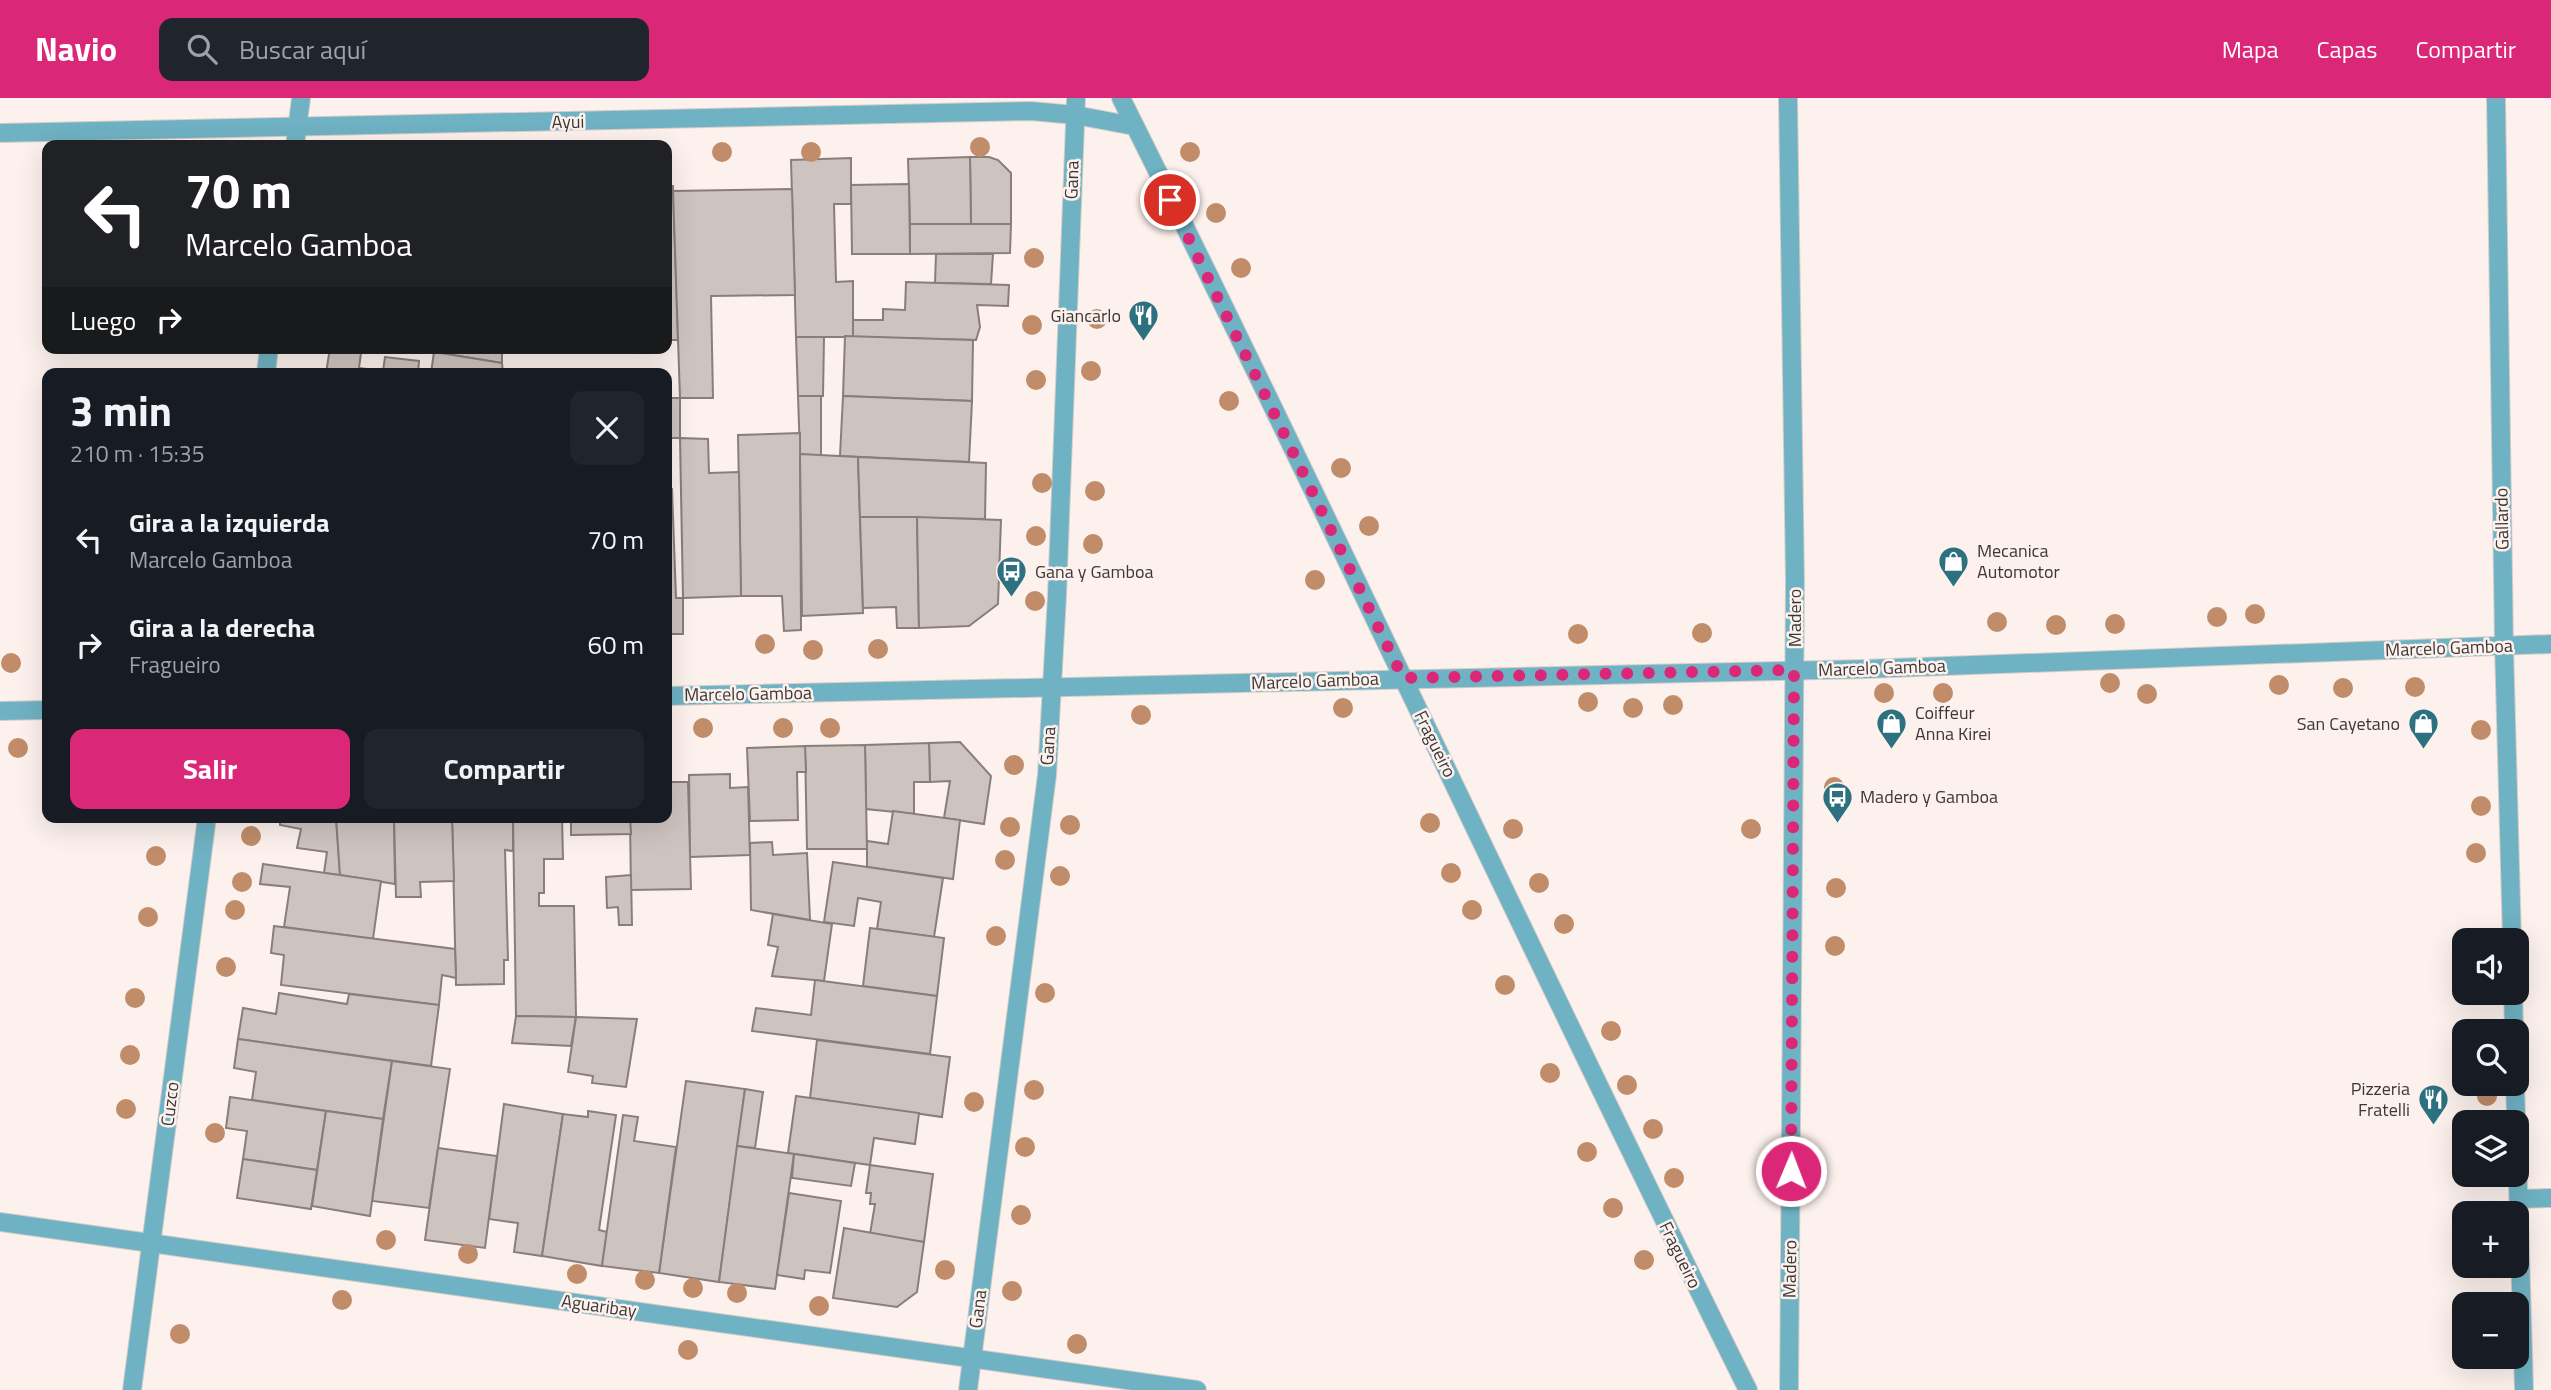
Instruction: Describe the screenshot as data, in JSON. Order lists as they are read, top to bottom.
{
  "streets": {
    "street": [
      "Ayui",
      "Gana",
      "Gallardo",
      "Madero",
      "Marcelo Gamboa",
      "Fragueiro",
      "Cuzco",
      "Aguaribay"
    ]
  },
  "crossings": [
    ["Ayui", "Gana"],
    ["Ayui", "Fragueiro"],
    ["Gana", "Marcelo Gamboa"],
    ["Gana", "Aguaribay"],
    ["Gallardo", "Marcelo Gamboa"],
    ["Madero", "Marcelo Gamboa"],
    ["Marcelo Gamboa", "Fragueiro"],
    ["Cuzco", "Aguaribay"]
  ],
  "places": {
    "restaurant": ["Giancarlo", "Pizzeria Fratelli"],
    "shop": ["Mecanica Automotor", "Coiffeur Anna Kirei", "San Cayetano"],
    "bus stop": ["Gana y Gamboa", "Madero y Gamboa"]
  },
  "page": {
    "header": "Navio",
    "search": "Buscar aquí",
    "nav": ["Mapa", "Capas", "Compartir"],
    "turn": ["70 m", "Marcelo Gamboa"],
    "then": "Luego",
    "heading": ["3 min", "210 m · 15:35"],
    "list": [
      {
        "name": "Gira a la izquierda",
        "note": "Marcelo Gamboa",
        "value": "70 m"
      },
      {
        "name": "Gira a la derecha",
        "note": "Fragueiro",
        "value": "60 m"
      }
    ],
    "buttons": ["Salir", "Compartir"],
    "map_buttons": ["+", "−"]
  }
}
